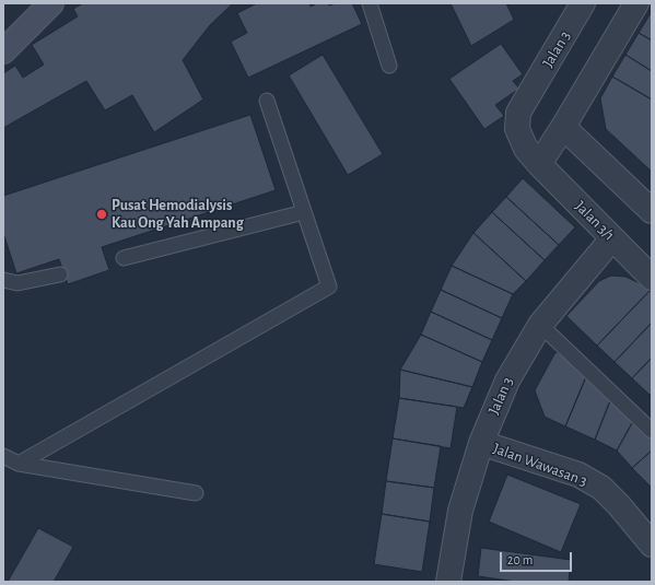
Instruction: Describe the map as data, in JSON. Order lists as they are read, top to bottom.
{
  "streets": {
    "street": ["Jalan 3", "Jalan 3/1", "Jalan Wawasan 3"]
  },
  "crossings": [
    ["Jalan 3", "Jalan 3/1"],
    ["Jalan 3", "Jalan Wawasan 3"]
  ],
  "places": ["Pusat Hemodialysis Kau Ong Yah Ampang"],
  "scale_bar": "20 m"
}
